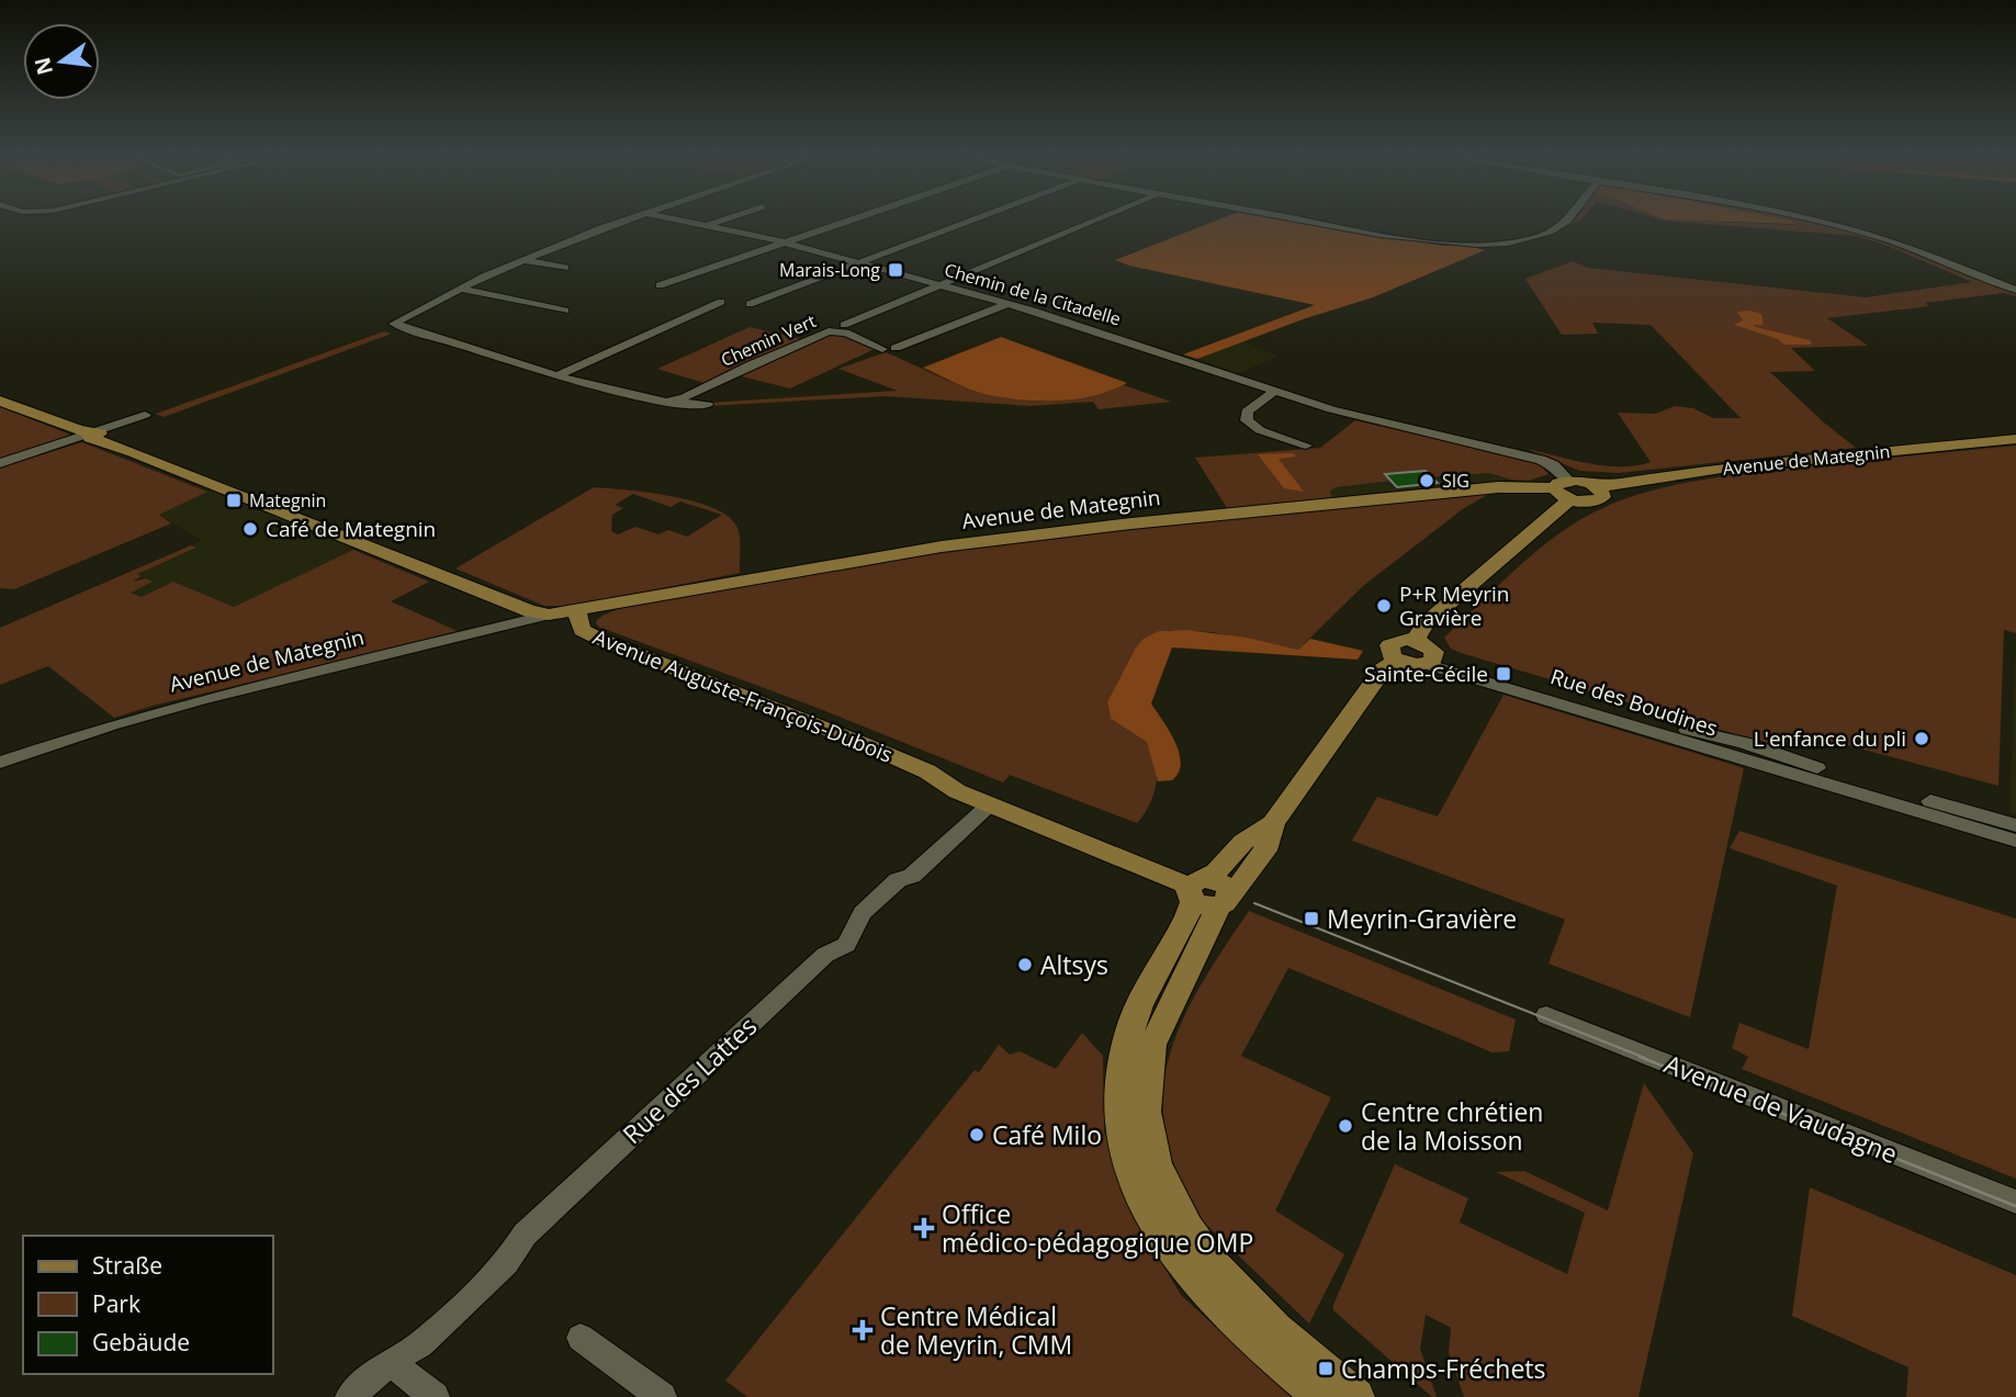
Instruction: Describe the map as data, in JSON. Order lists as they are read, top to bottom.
{
  "streets": {
    "main road": ["Avenue de Mategnin", "Avenue Auguste-François-Dubois"],
    "street": [
      "Chemin de la Citadelle",
      "Chemin Vert",
      "Rue des Boudines",
      "Rue des Lattes",
      "Avenue de Vaudagne"
    ]
  },
  "crossings": [
    ["Chemin de la Citadelle", "Chemin Vert"],
    ["Chemin de la Citadelle", "Avenue de Mategnin"],
    ["Avenue de Mategnin", "Avenue Auguste-François-Dubois"],
    ["Avenue Auguste-François-Dubois", "Rue des Lattes"]
  ],
  "places": {
    "transit": [
      "Marais-Long",
      "Mategnin",
      "Sainte-Cécile",
      "Meyrin-Gravière",
      "Champs-Fréchets"
    ],
    "other": [
      "SIG",
      "Café de Mategnin",
      "P+R Meyrin Gravière",
      "L'enfance du pli",
      "Altsys",
      "Centre chrétien de la Moisson",
      "Café Milo"
    ],
    "health": ["Office médico-pédagogique OMP", "Centre Médical de Meyrin, CMM"]
  },
  "legend": ["Straße", "Park", "Gebäude"],
  "north": "left"
}
